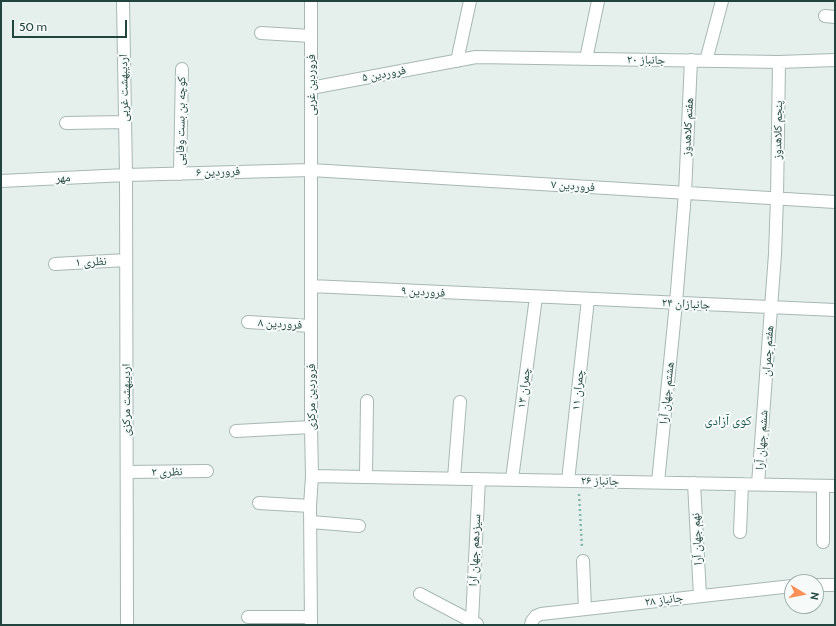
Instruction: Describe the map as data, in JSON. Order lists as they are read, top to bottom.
{
  "streets": {
    "street": [
      "۲۰ جانباز",
      "فروردین ۵",
      "فروردین غربی",
      "اردیبهشت غربی",
      "کوچه بن بست وفایی",
      "هفتم کلاهدوز",
      "پنجم کلاهدوز",
      "فروردین ۶",
      "مهر",
      "فروردین ۷",
      "نظری ۱",
      "فروردین ۹",
      "جانبازان ۲۴",
      "فروردین ۸",
      "هفتم چمران",
      "۱۳ چمران",
      "۱۱ چمران",
      "هشتم جهان آرا",
      "فروردین مرکزی",
      "اردیبهشت مرکزی",
      "ششم جهان آرا",
      "نظری ۲",
      "جانباز ۲۶",
      "نهم جهان آرا",
      "سیزدهم جهان آرا",
      "جانباز ۲۸"
    ]
  },
  "crossings": [
    ["۲۰ جانباز", "فروردین ۵"],
    ["۲۰ جانباز", "هفتم کلاهدوز"],
    ["۲۰ جانباز", "پنجم کلاهدوز"],
    ["فروردین ۵", "فروردین غربی"],
    ["فروردین غربی", "فروردین ۶"],
    ["فروردین غربی", "فروردین ۷"],
    ["فروردین غربی", "فروردین مرکزی"],
    ["اردیبهشت غربی", "فروردین ۶"],
    ["اردیبهشت غربی", "مهر"],
    ["اردیبهشت غربی", "اردیبهشت مرکزی"],
    ["کوچه بن بست وفایی", "فروردین ۶"],
    ["هفتم کلاهدوز", "فروردین ۷"],
    ["هفتم کلاهدوز", "هشتم جهان آرا"],
    ["پنجم کلاهدوز", "فروردین ۷"],
    ["پنجم کلاهدوز", "هفتم چمران"],
    ["فروردین ۶", "مهر"],
    ["فروردین ۶", "فروردین ۷"],
    ["فروردین ۶", "فروردین مرکزی"],
    ["فروردین ۶", "اردیبهشت مرکزی"],
    ["مهر", "اردیبهشت مرکزی"],
    ["فروردین ۷", "فروردین مرکزی"],
    ["نظری ۱", "اردیبهشت مرکزی"],
    ["فروردین ۹", "جانبازان ۲۴"],
    ["فروردین ۹", "۱۳ چمران"],
    ["فروردین ۹", "فروردین مرکزی"],
    ["جانبازان ۲۴", "هفتم چمران"],
    ["جانبازان ۲۴", "۱۳ چمران"],
    ["جانبازان ۲۴", "۱۱ چمران"],
    ["جانبازان ۲۴", "هشتم جهان آرا"],
    ["فروردین ۸", "فروردین مرکزی"],
    ["هفتم چمران", "ششم جهان آرا"],
    ["۱۳ چمران", "جانباز ۲۶"],
    ["۱۱ چمران", "جانباز ۲۶"],
    ["هشتم جهان آرا", "جانباز ۲۶"],
    ["فروردین مرکزی", "جانباز ۲۶"],
    ["اردیبهشت مرکزی", "نظری ۲"],
    ["ششم جهان آرا", "جانباز ۲۶"],
    ["جانباز ۲۶", "نهم جهان آرا"],
    ["جانباز ۲۶", "سیزدهم جهان آرا"],
    ["نهم جهان آرا", "جانباز ۲۸"]
  ],
  "districts": ["کوی آزادی"],
  "scale_bar": "50 m",
  "north": "right"
}
